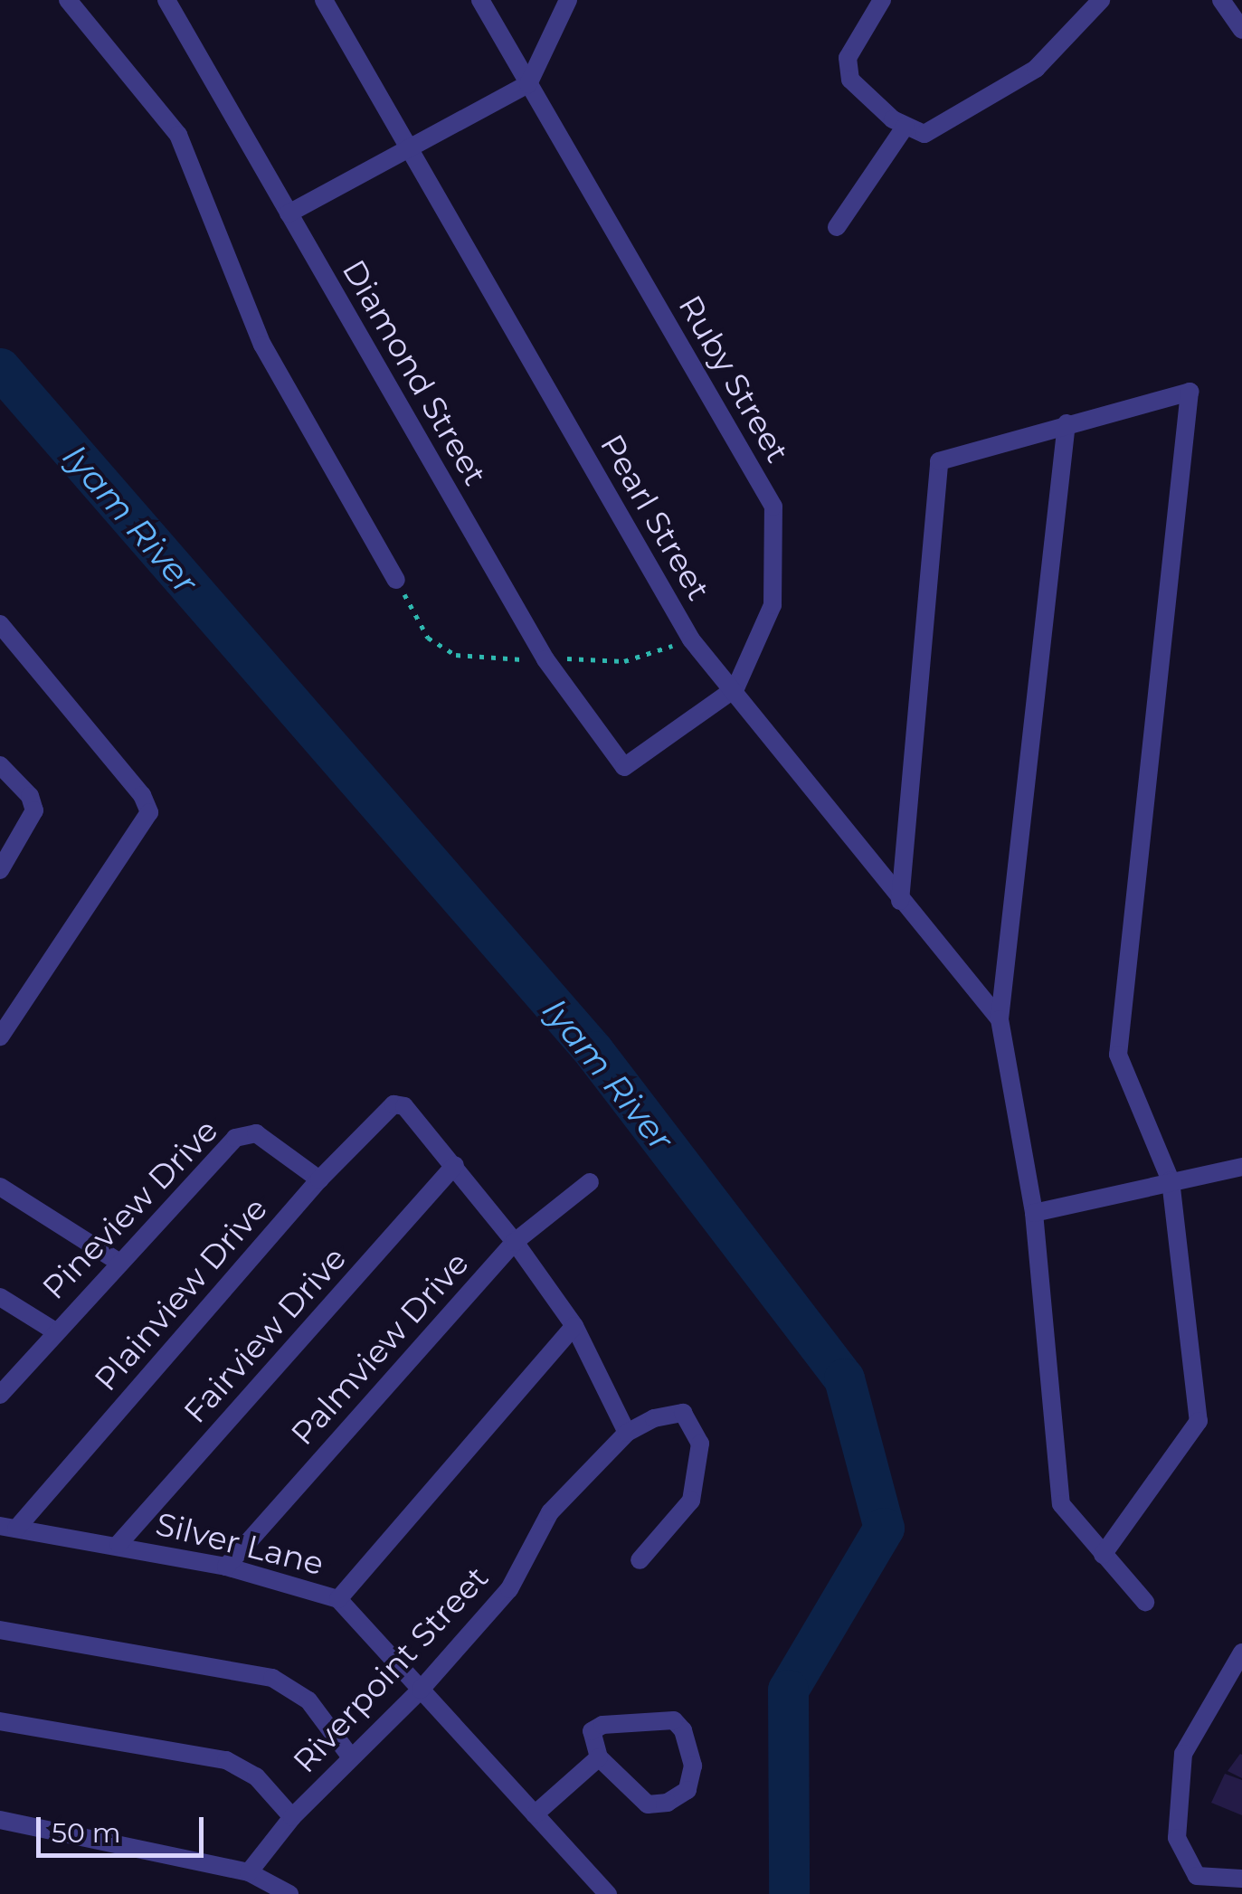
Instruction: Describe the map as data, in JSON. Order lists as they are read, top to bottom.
{
  "streets": {
    "street": [
      "Diamond Street",
      "Ruby Street",
      "Pearl Street",
      "Pineview Drive",
      "Plainview Drive",
      "Fairview Drive",
      "Palmview Drive",
      "Silver Lane",
      "Riverpoint Street"
    ]
  },
  "crossings": [
    ["Diamond Street", "Ruby Street"],
    ["Diamond Street", "Pearl Street"],
    ["Ruby Street", "Pearl Street"],
    ["Pineview Drive", "Plainview Drive"],
    ["Plainview Drive", "Fairview Drive"],
    ["Plainview Drive", "Silver Lane"],
    ["Fairview Drive", "Silver Lane"],
    ["Palmview Drive", "Silver Lane"],
    ["Silver Lane", "Riverpoint Street"]
  ],
  "water": ["Iyam River"],
  "scale_bar": "50 m"
}
